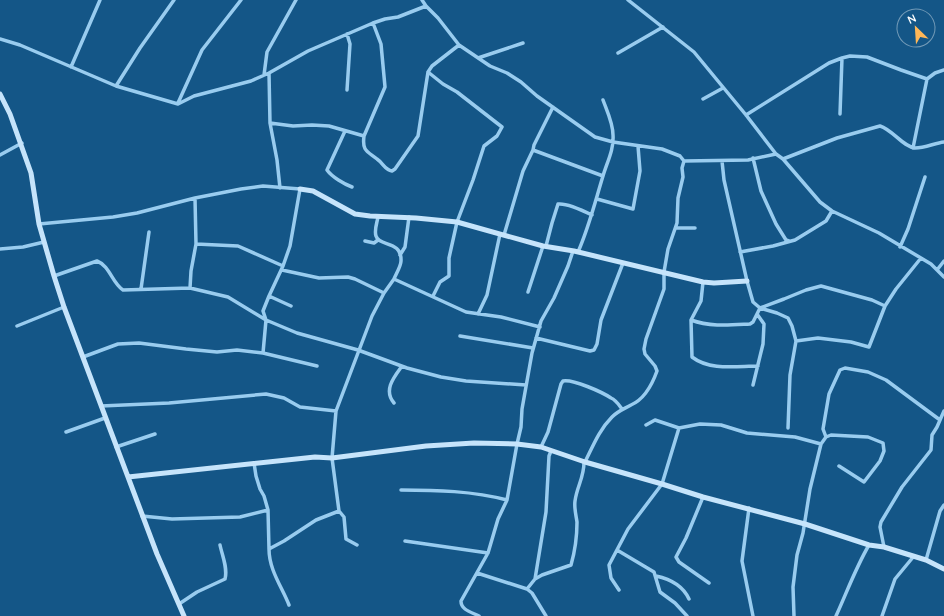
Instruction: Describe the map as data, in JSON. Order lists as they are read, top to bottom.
{
  "north": "top left"
}
